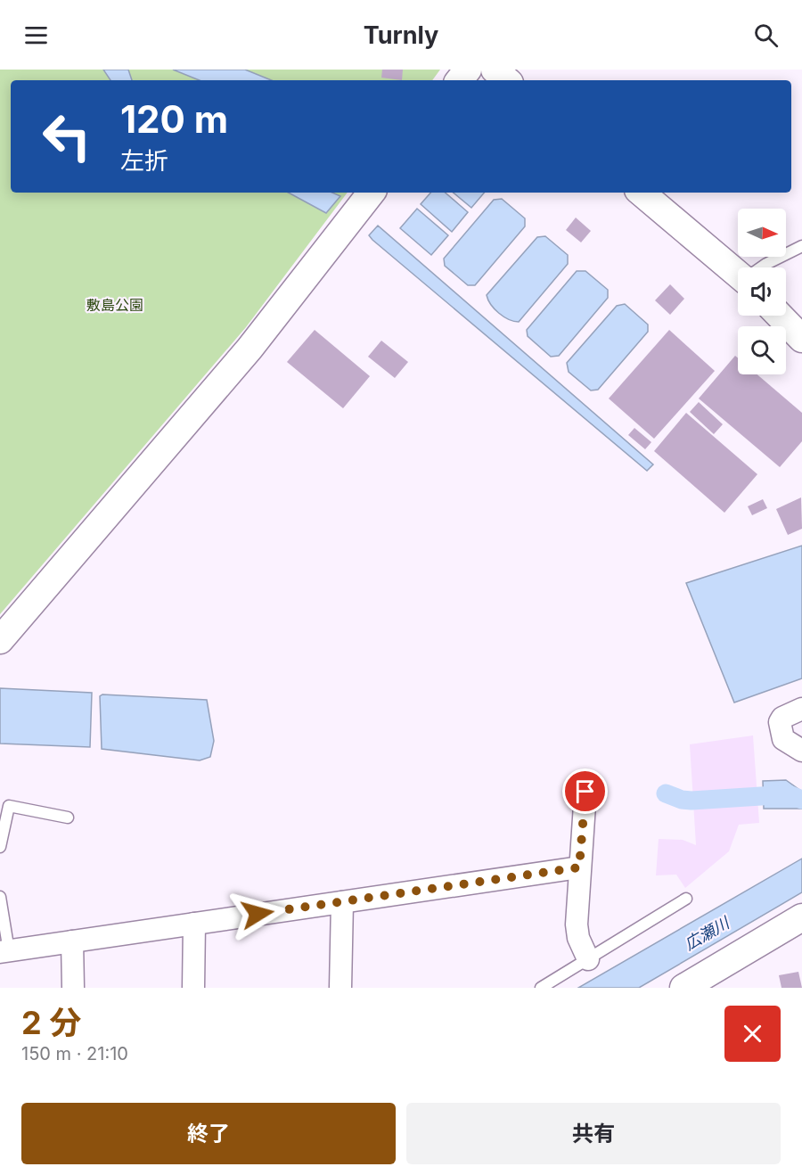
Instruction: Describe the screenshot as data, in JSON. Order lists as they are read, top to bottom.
{
  "water": ["広瀬川"],
  "parks": ["敷島公園"],
  "north": "right",
  "page": {
    "header": "Turnly",
    "turn": ["120 m", "左折"],
    "heading": ["2 分", "150 m · 21:10"],
    "buttons": ["終了", "共有"]
  }
}
